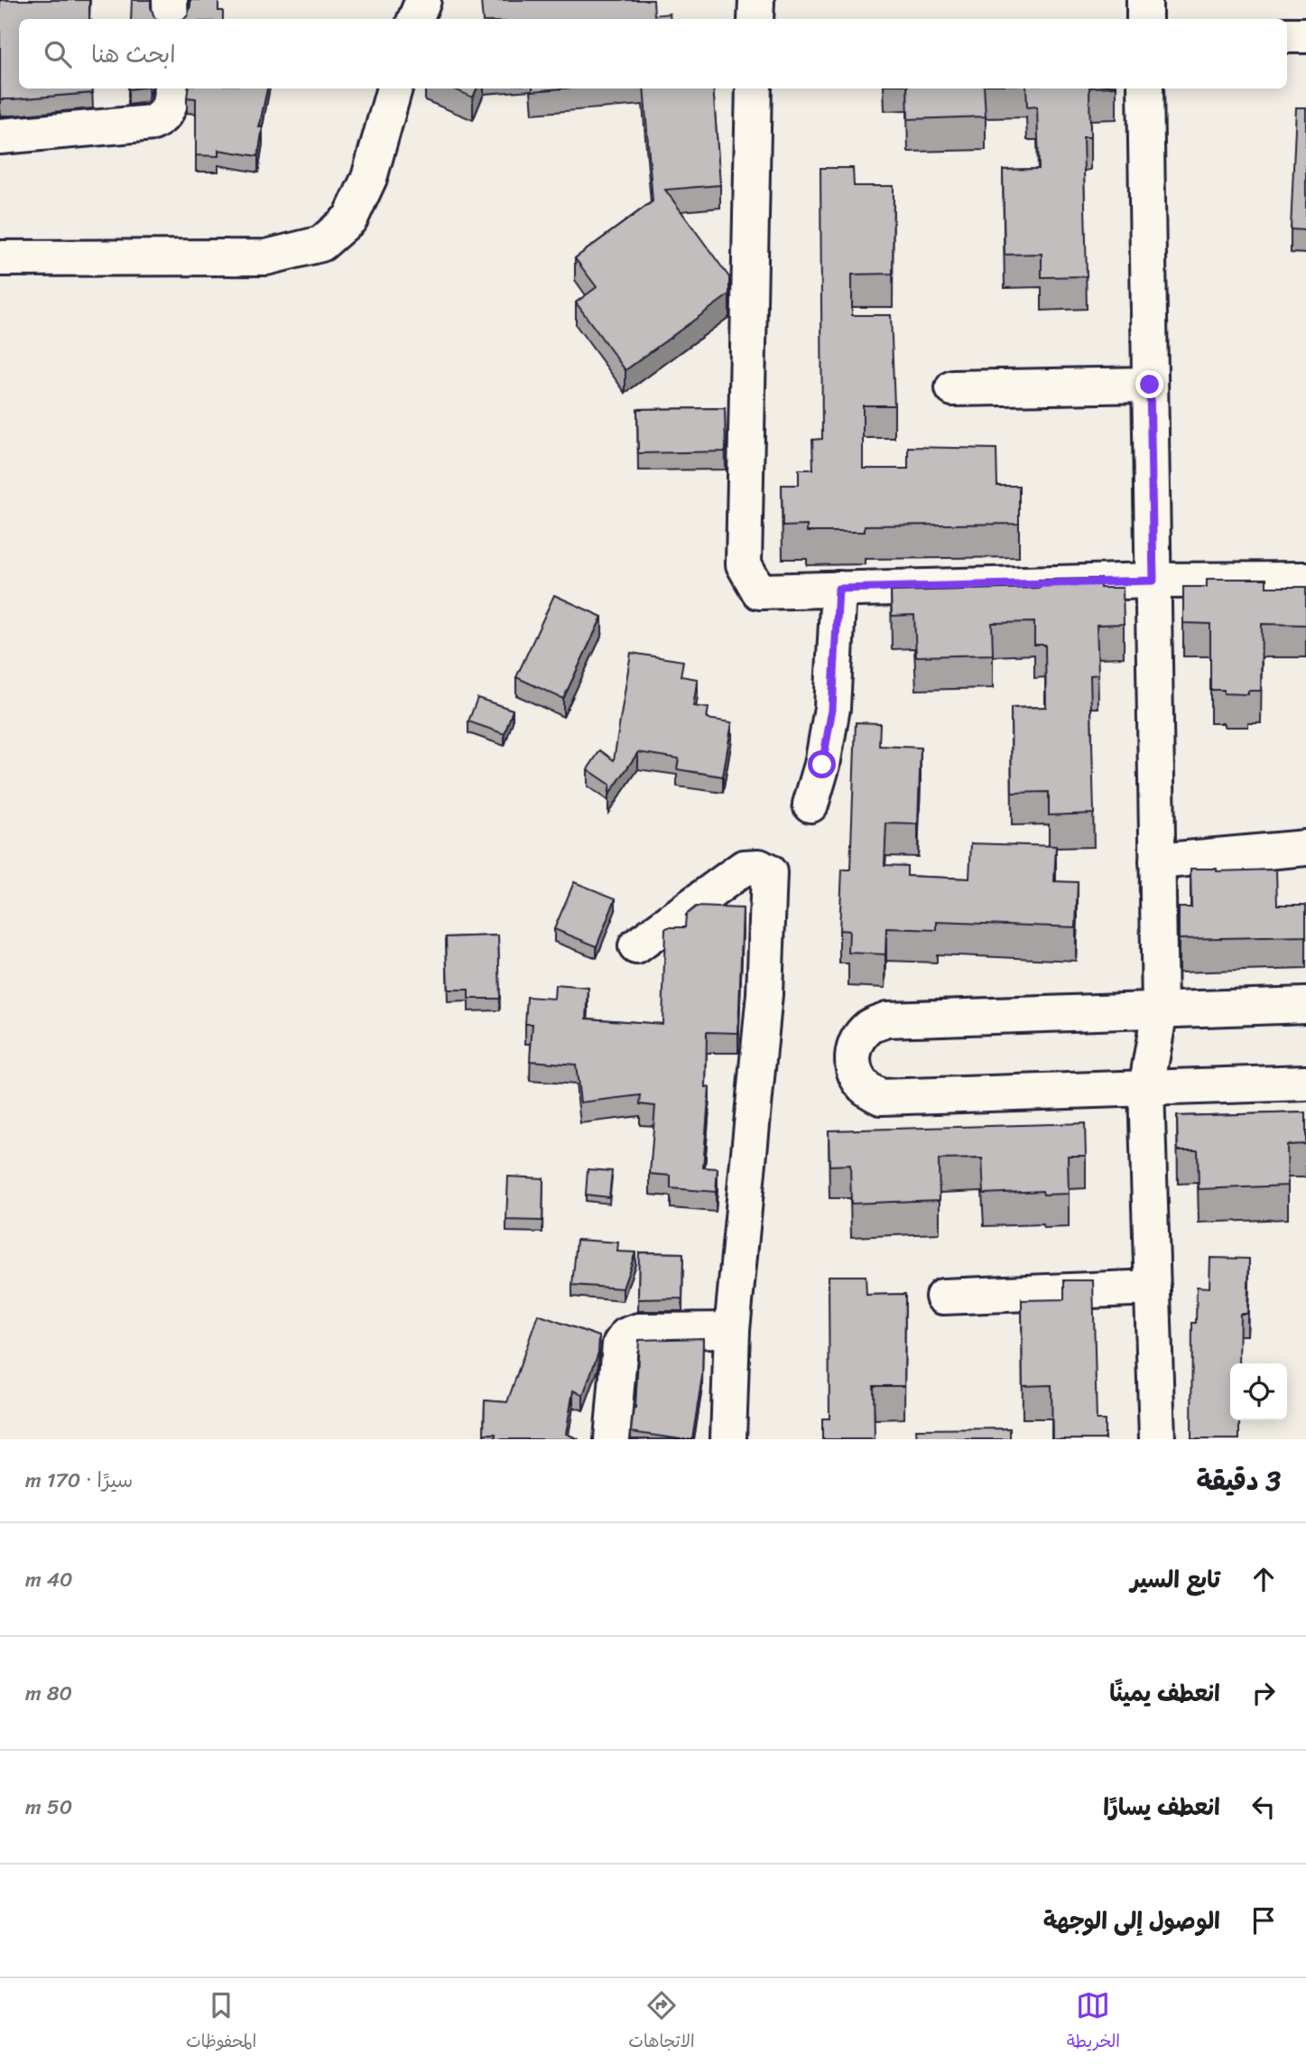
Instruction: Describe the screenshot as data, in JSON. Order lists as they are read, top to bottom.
{
  "page": {
    "search": "ابحث هنا",
    "heading": ["3 دقيقة", "سيرًا · 170 m"],
    "list": [
      ["تابع السير", "40 m"],
      ["انعطف يمينًا", "80 m"],
      ["انعطف يسارًا", "50 m"],
      "الوصول إلى الوجهة"
    ],
    "nav": ["الخريطة", "الاتجاهات", "المحفوظات"]
  }
}
